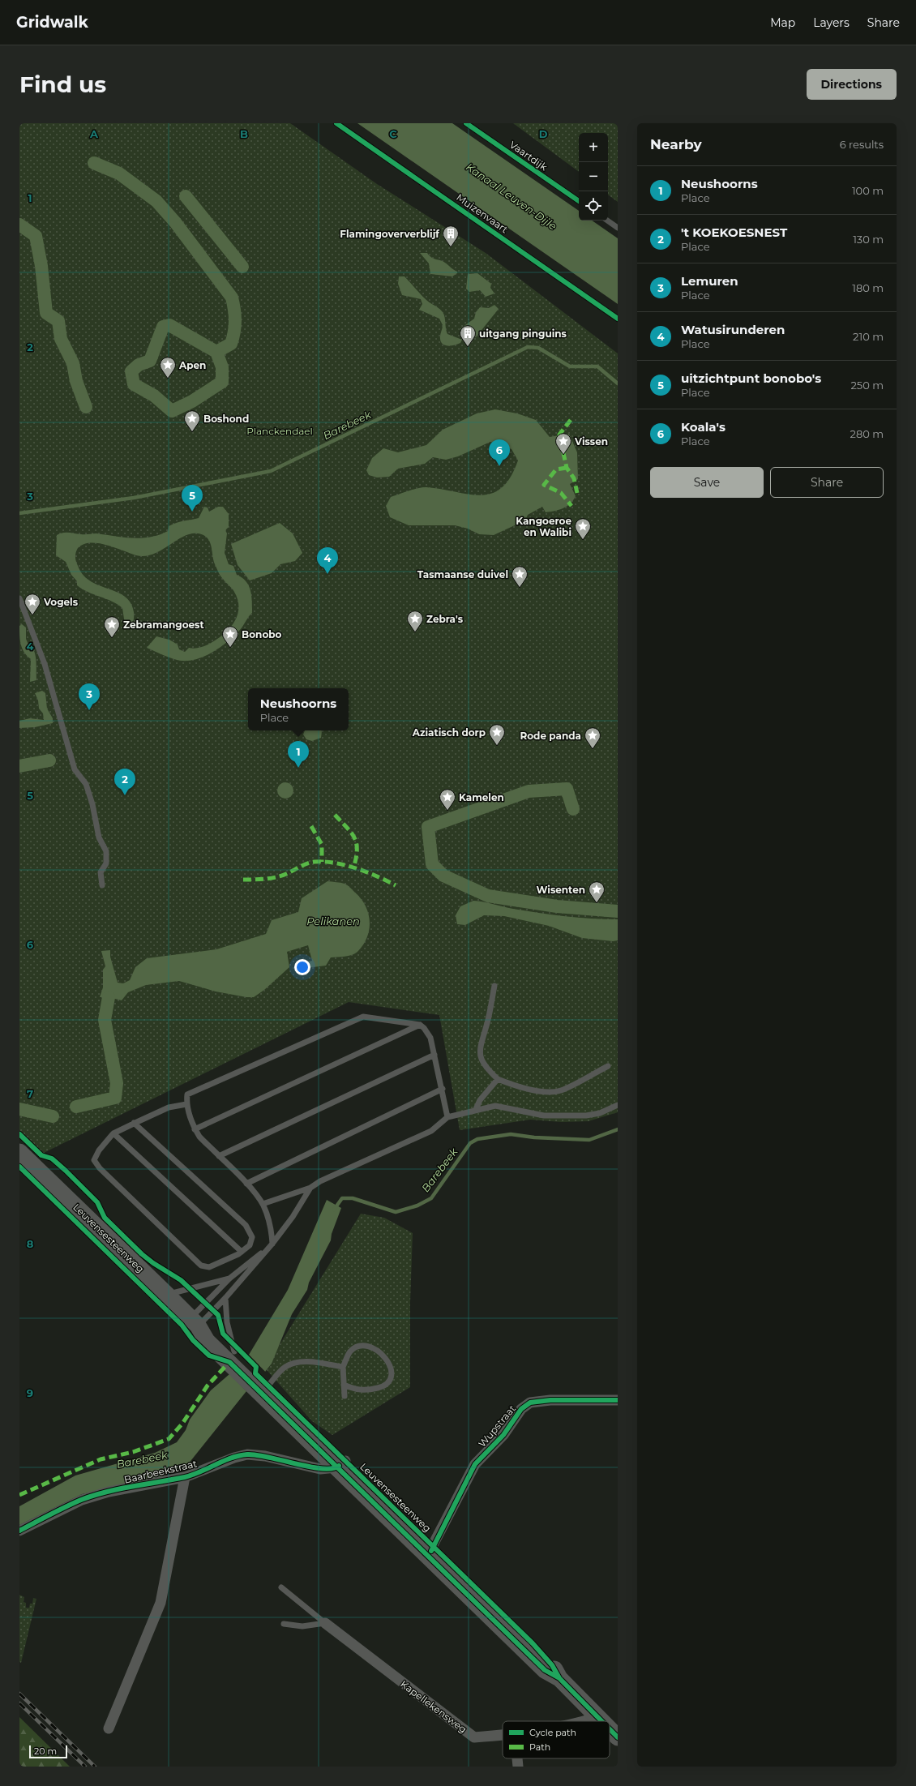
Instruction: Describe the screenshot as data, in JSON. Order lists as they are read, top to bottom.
{
  "streets": {
    "main road": ["Leuvensesteenweg"],
    "street": ["Wupstraat", "Baarbeekstraat", "Kapellekensweg"],
    "lane": ["Vaartdijk", "Muizenvaart"]
  },
  "crossings": [
    ["Leuvensesteenweg", "Wupstraat"],
    ["Leuvensesteenweg", "Baarbeekstraat"],
    ["Leuvensesteenweg", "Kapellekensweg"]
  ],
  "water": ["Kanaal Leuven-Dijle", "Barebeek", "Pelikanen"],
  "parks": ["Planckendael"],
  "places": {
    "building": ["Flamingoververblijf", "uitgang pinguins"],
    "place": [
      "Apen",
      "Boshond",
      "Vissen",
      "Kangoeroe en Walibi",
      "Tasmaanse duivel",
      "Vogels",
      "Zebra's",
      "Zebramangoest",
      "Bonobo",
      "Aziatisch dorp",
      "Rode panda",
      "Kamelen",
      "Wisenten"
    ]
  },
  "legend": ["Cycle path", "Path"],
  "scale_bar": "20 m",
  "page": {
    "header": "Gridwalk",
    "nav": ["Map", "Layers", "Share"],
    "buttons": [
      "Directions",
      ["Save", "Share"]
    ],
    "title": "Find us",
    "heading": ["Nearby", "6 results"],
    "map_buttons": ["+", "−"],
    "list": [
      {
        "mark": "1",
        "name": "Neushoorns",
        "note": "Place",
        "value": "100 m"
      },
      {
        "mark": "2",
        "name": "'t KOEKOESNEST",
        "note": "Place",
        "value": "130 m"
      },
      {
        "mark": "3",
        "name": "Lemuren",
        "note": "Place",
        "value": "180 m"
      },
      {
        "mark": "4",
        "name": "Watusirunderen",
        "note": "Place",
        "value": "210 m"
      },
      {
        "mark": "5",
        "name": "uitzichtpunt bonobo's",
        "note": "Place",
        "value": "250 m"
      },
      {
        "mark": "6",
        "name": "Koala's",
        "note": "Place",
        "value": "280 m"
      }
    ],
    "pins": [
      "6",
      "5",
      "4",
      "3",
      "1",
      "2"
    ],
    "popup": ["Neushoorns", "Place"],
    "scale": "20 m"
  },
  "grid": {
    "columns": [
      "A",
      "B",
      "C",
      "D"
    ],
    "rows": [
      "1",
      "2",
      "3",
      "4",
      "5",
      "6",
      "7",
      "8",
      "9"
    ]
  }
}
